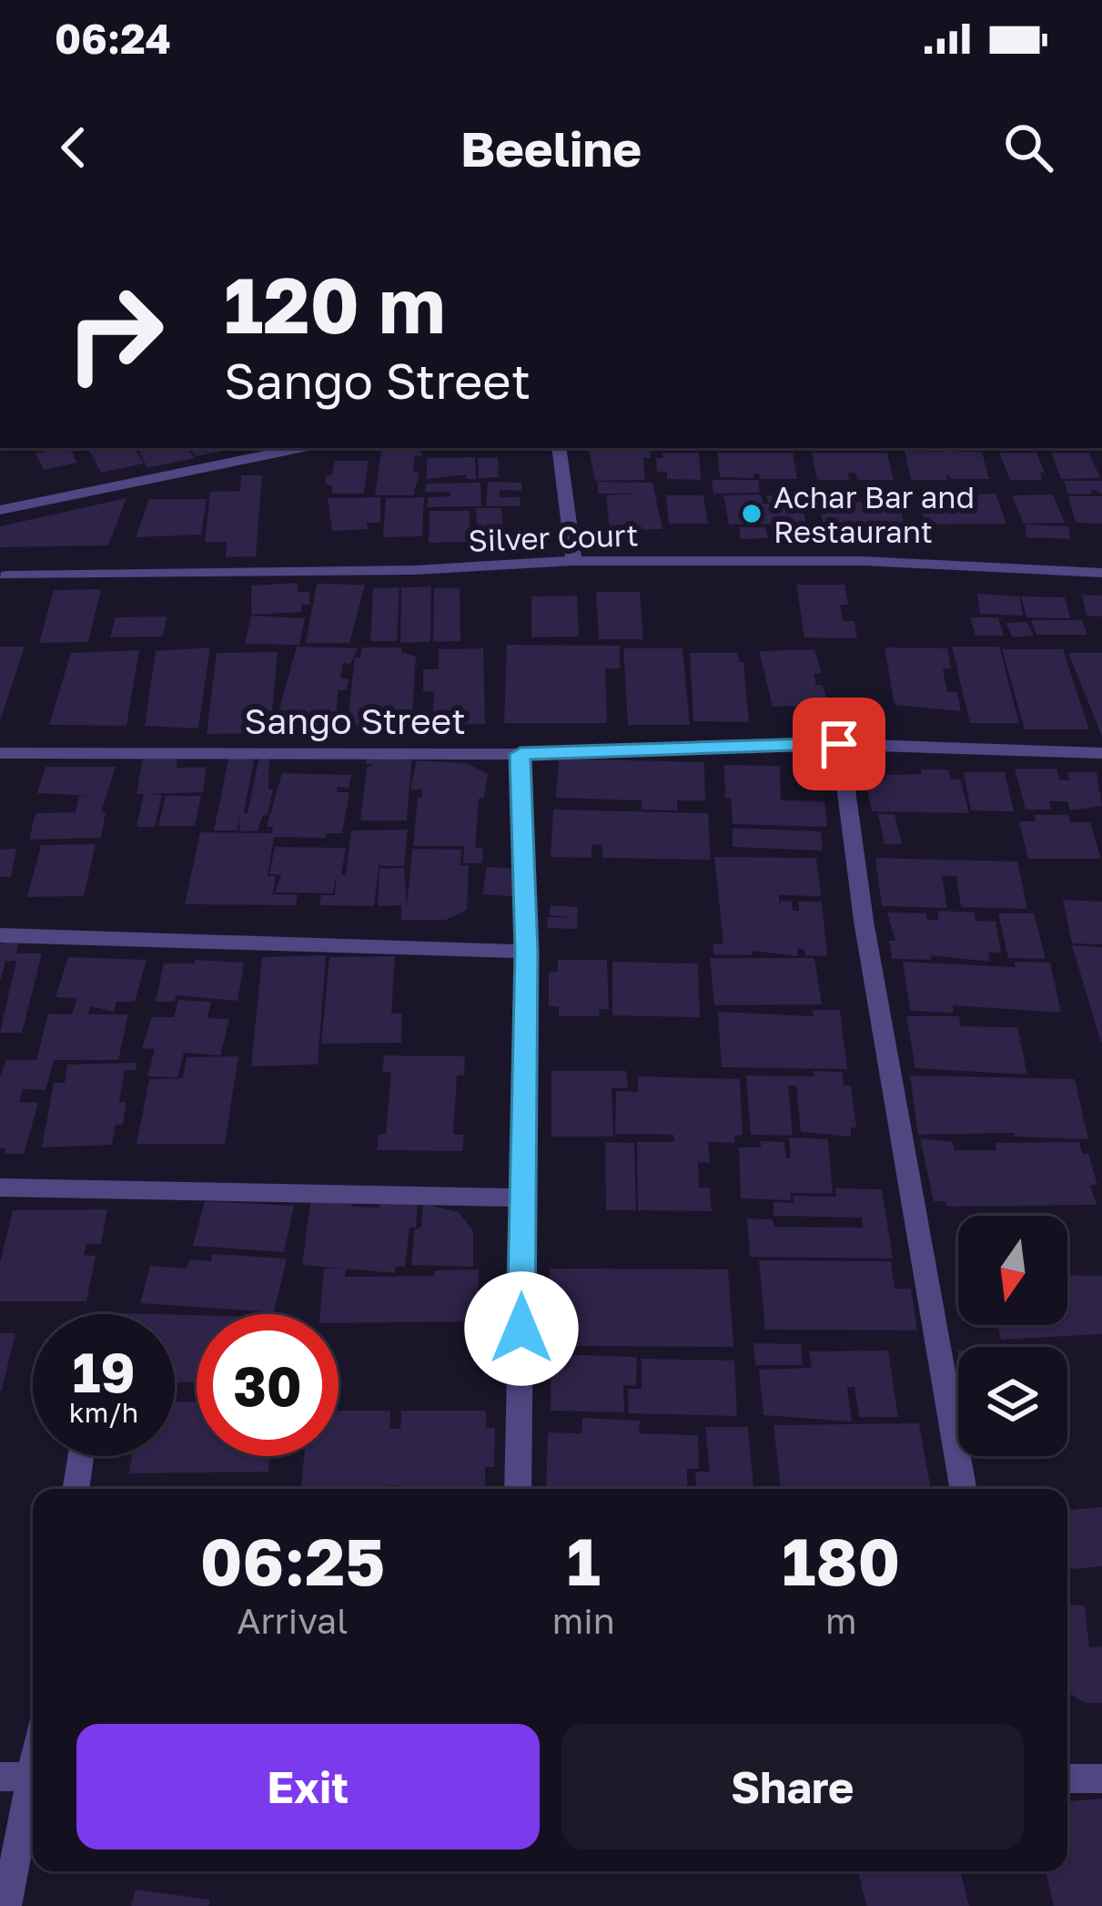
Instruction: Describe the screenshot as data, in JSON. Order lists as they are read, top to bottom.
{
  "streets": {
    "street": ["Silver Court", "Sango Street"]
  },
  "places": ["Achar Bar and Restaurant"],
  "north": "bottom",
  "page": {
    "status": "06:24",
    "header": "Beeline",
    "turn": ["120 m", "Sango Street"],
    "speed": "19 km/h",
    "limit": "30",
    "eta": [
      "06:25",
      "Arrival",
      "1",
      "min",
      "180",
      "m"
    ],
    "buttons": ["Exit", "Share"]
  }
}
